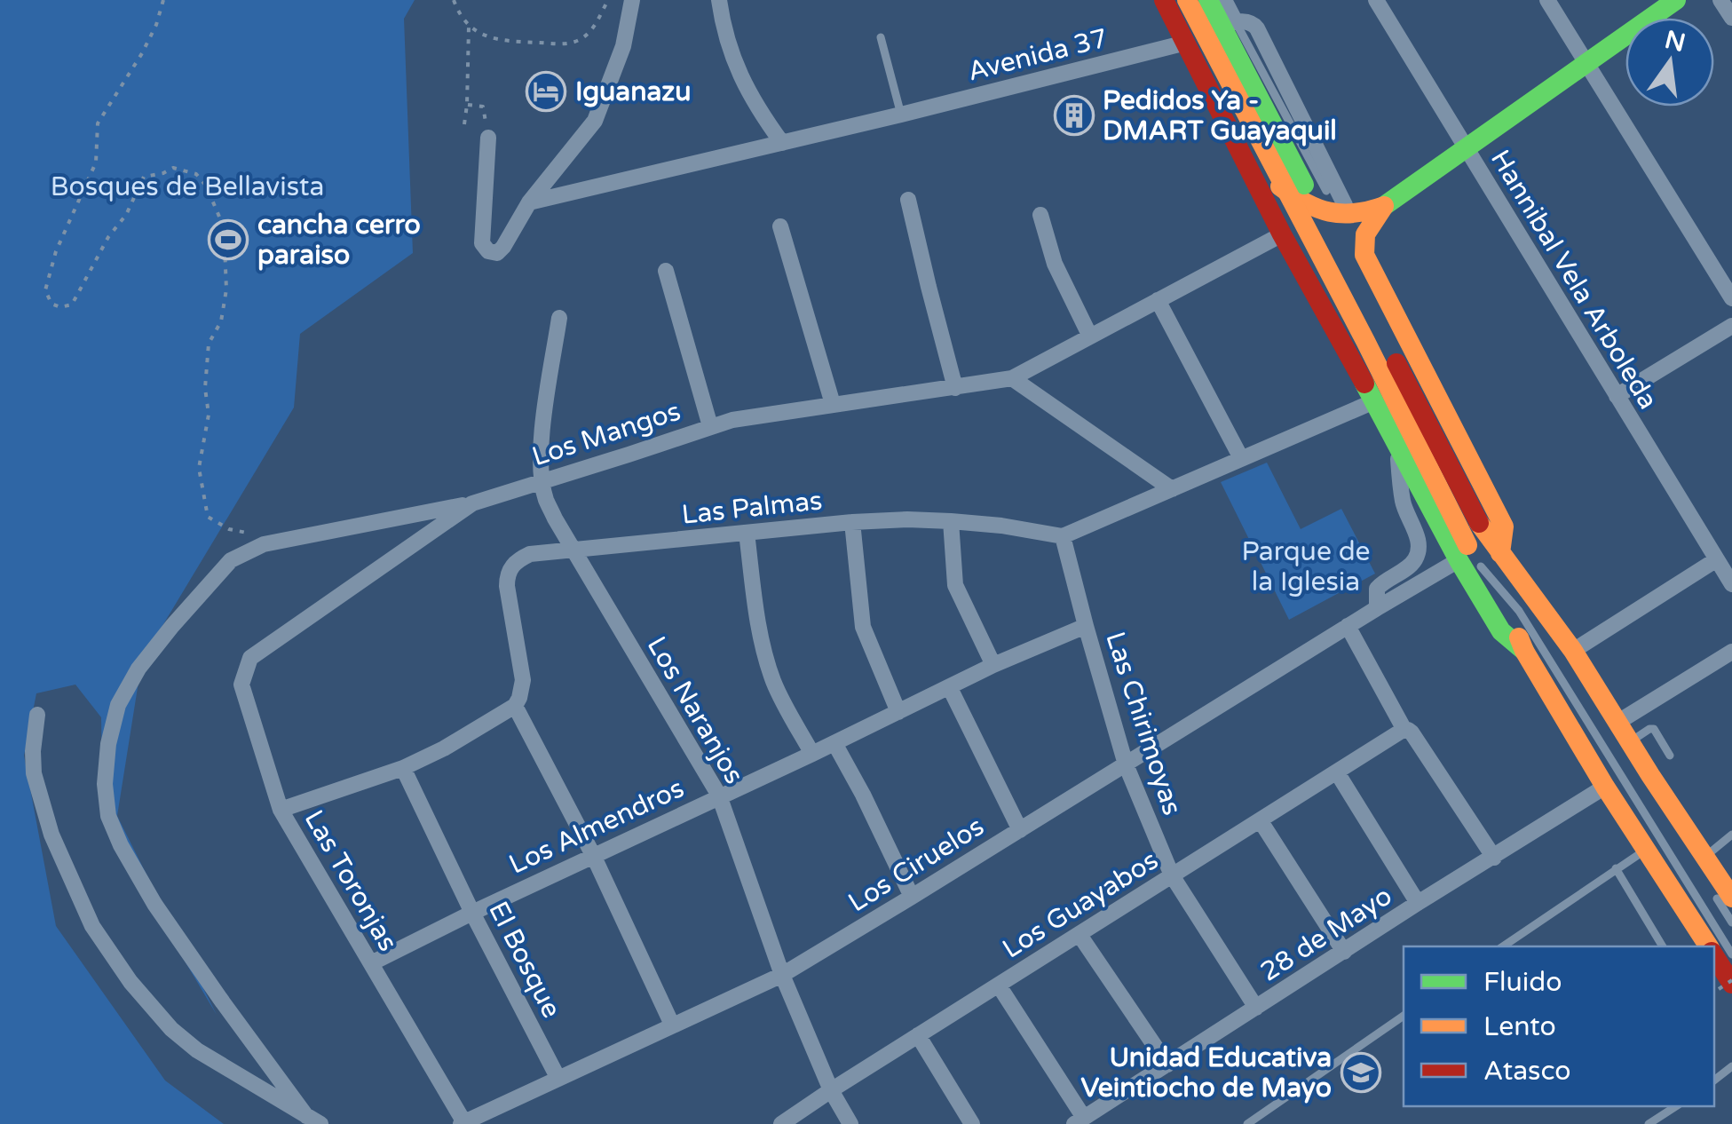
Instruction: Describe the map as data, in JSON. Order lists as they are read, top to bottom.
{
  "streets": {
    "street": [
      "Avenida 37",
      "Hannibal Vela Arboleda",
      "Los Mangos",
      "Las Palmas",
      "Los Naranjos",
      "Las Chirimoyas",
      "Los Almendros",
      "Los Ciruelos",
      "Las Toronjas",
      "Los Guayabos",
      "28 de Mayo",
      "El Bosque"
    ]
  },
  "crossings": [
    ["Los Mangos", "Los Naranjos"],
    ["Los Mangos", "Las Toronjas"],
    ["Las Palmas", "Los Naranjos"],
    ["Las Palmas", "Las Chirimoyas"],
    ["Los Naranjos", "Los Almendros"],
    ["Los Naranjos", "Los Ciruelos"],
    ["Los Naranjos", "Los Guayabos"],
    ["Las Chirimoyas", "Los Almendros"],
    ["Las Chirimoyas", "Los Ciruelos"],
    ["Las Chirimoyas", "Los Guayabos"],
    ["Las Chirimoyas", "28 de Mayo"],
    ["Los Almendros", "Las Toronjas"],
    ["Los Almendros", "El Bosque"],
    ["Los Ciruelos", "Las Toronjas"],
    ["Los Ciruelos", "El Bosque"]
  ],
  "parks": ["Bosques de Bellavista", "Parque de la Iglesia"],
  "places": {
    "hotel": ["Iguanazu"],
    "building": ["Pedidos Ya - DMART Guayaquil"],
    "sports": ["cancha cerro paraiso"],
    "school or university": ["Unidad Educativa Veintiocho de Mayo"]
  },
  "legend": ["Fluido", "Lento", "Atasco"],
  "north": "top"
}
